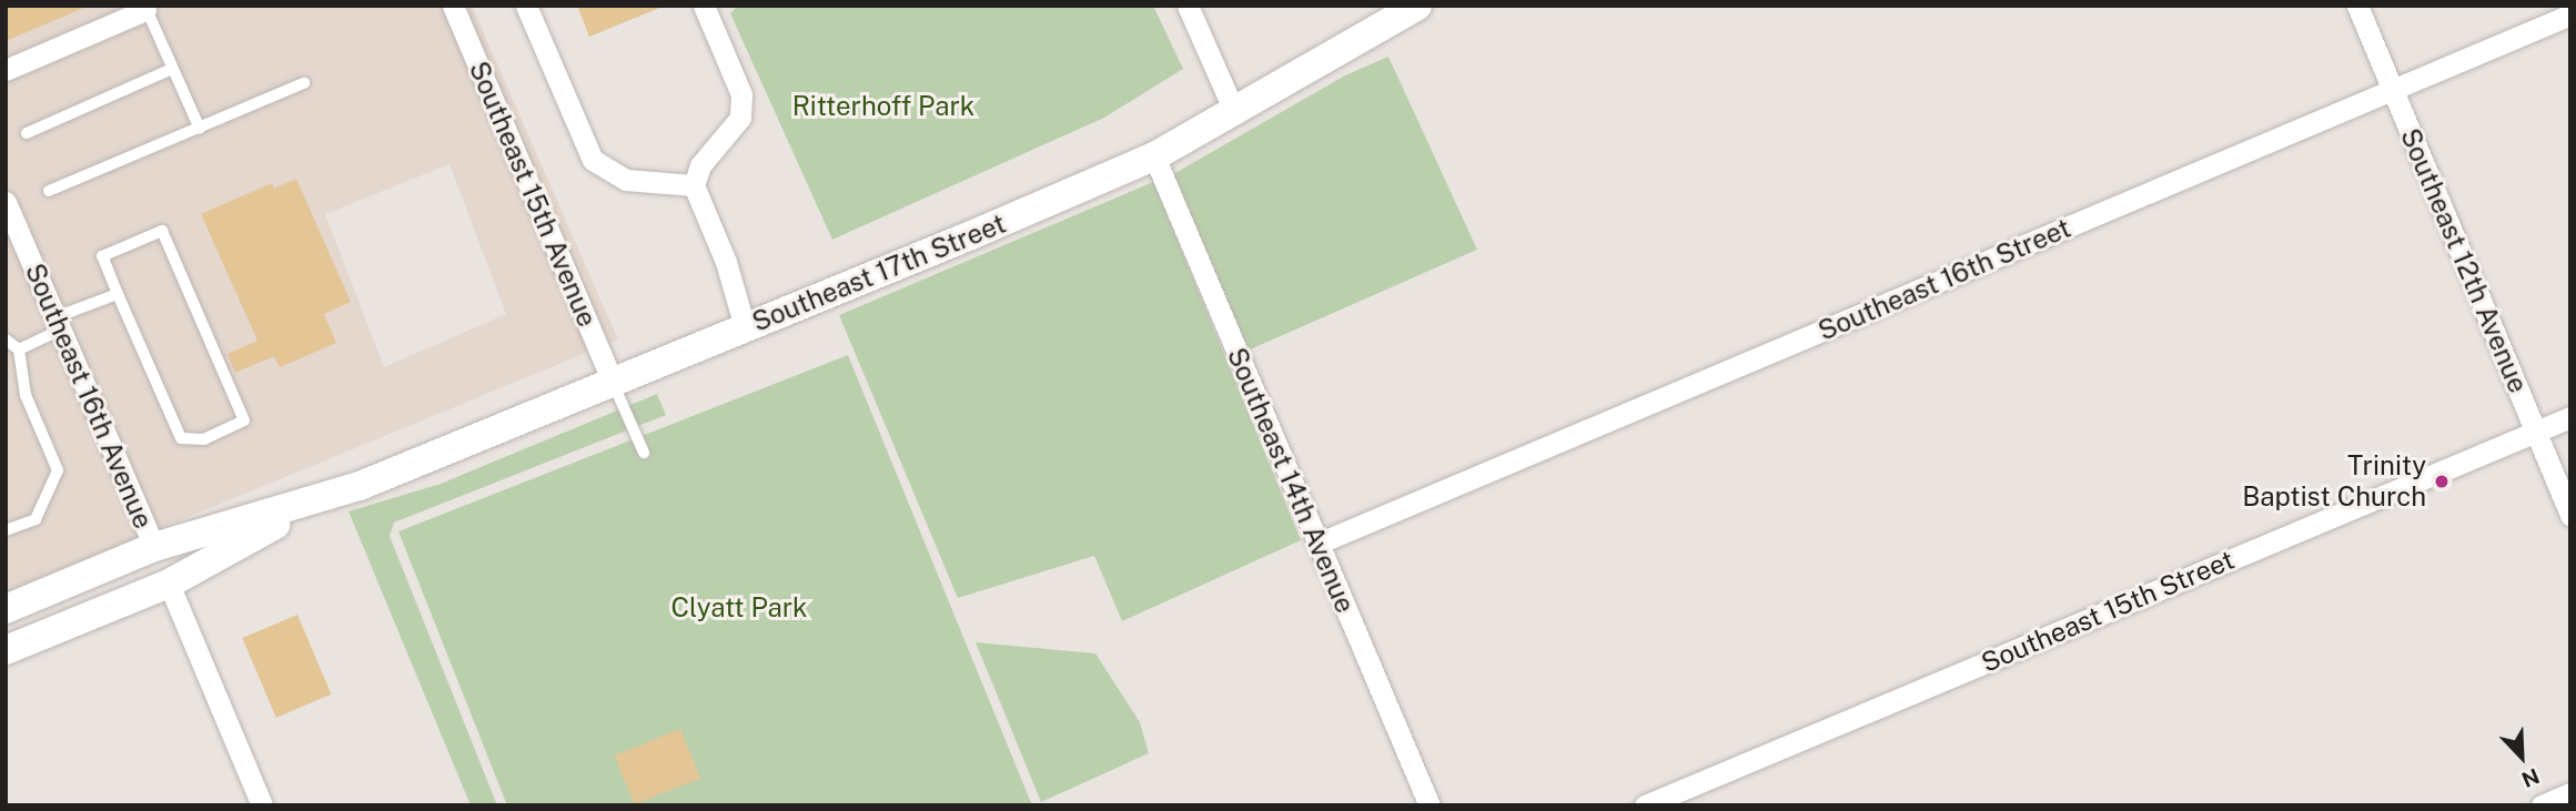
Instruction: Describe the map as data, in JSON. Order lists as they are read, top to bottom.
{
  "streets": {
    "main road": ["Southeast 17th Street"],
    "street": [
      "Southeast 15th Avenue",
      "Southeast 12th Avenue",
      "Southeast 16th Street",
      "Southeast 16th Avenue",
      "Southeast 14th Avenue",
      "Southeast 15th Street"
    ]
  },
  "crossings": [
    ["Southeast 15th Avenue", "Southeast 17th Street"],
    ["Southeast 12th Avenue", "Southeast 16th Street"],
    ["Southeast 12th Avenue", "Southeast 15th Street"],
    ["Southeast 17th Street", "Southeast 16th Avenue"],
    ["Southeast 17th Street", "Southeast 14th Avenue"],
    ["Southeast 16th Street", "Southeast 14th Avenue"]
  ],
  "parks": ["Ritterhoff Park", "Clyatt Park"],
  "places": ["Trinity Baptist Church"],
  "north": "bottom right"
}
